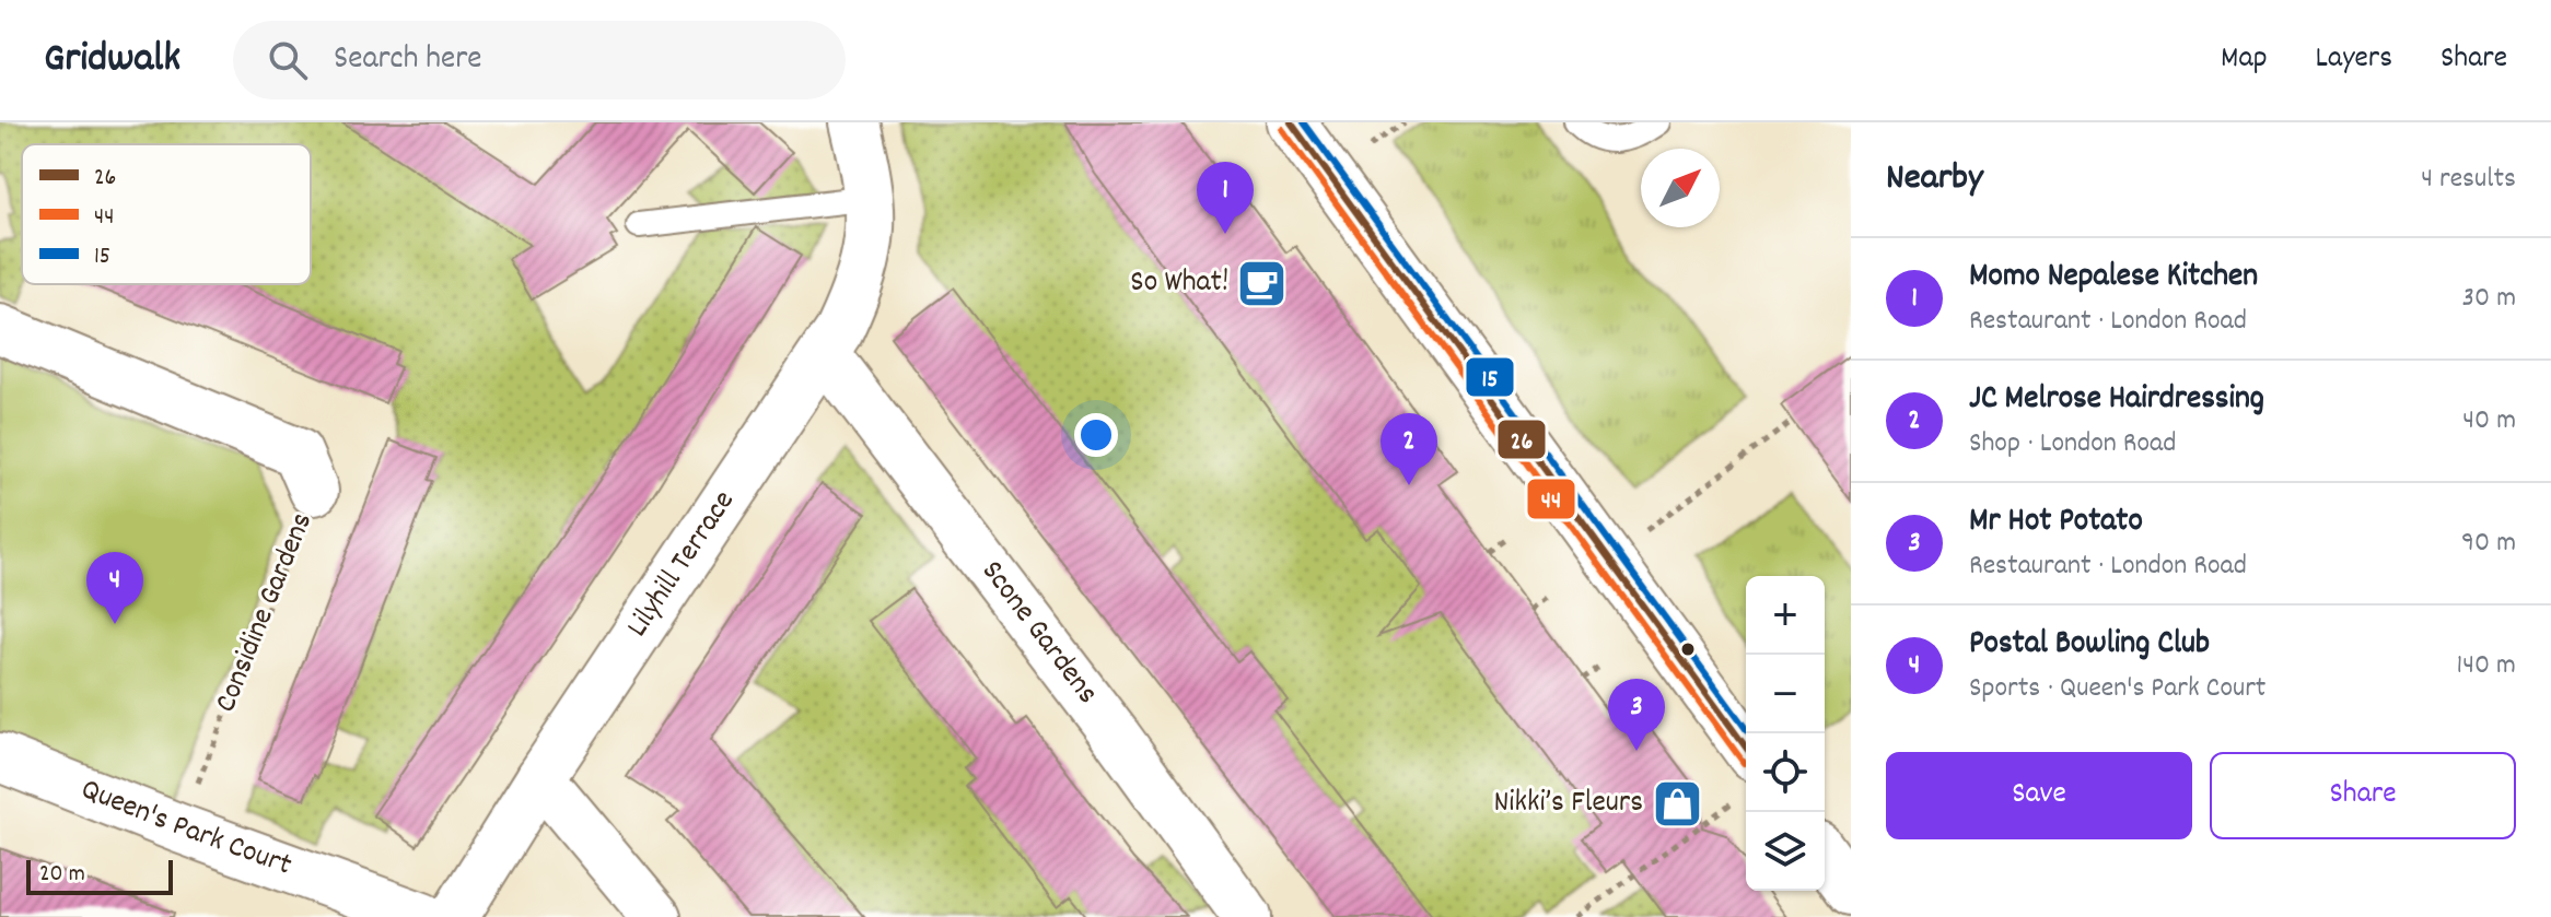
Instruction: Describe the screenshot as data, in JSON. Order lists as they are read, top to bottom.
{
  "streets": {
    "street": [
      "Lilyhill Terrace",
      "Considine Gardens",
      "Scone Gardens",
      "Queen's Park Court"
    ]
  },
  "crossings": [
    ["Lilyhill Terrace", "Scone Gardens"],
    ["Considine Gardens", "Queen's Park Court"]
  ],
  "places": {
    "cafe": ["So What!"],
    "shop": ["Nikki’s Fleurs"]
  },
  "lines": ["transit line 26", "transit line 15", "transit line 44"],
  "legend": ["26", "44", "15"],
  "scale_bar": "20 m",
  "north": "top right",
  "page": {
    "header": "Gridwalk",
    "search": "Search here",
    "nav": ["Map", "Layers", "Share"],
    "heading": ["Nearby", "4 results"],
    "pins": [
      "1",
      "2",
      "4",
      "3"
    ],
    "list": [
      {
        "mark": "1",
        "name": "Momo Nepalese Kitchen",
        "note": "Restaurant · London Road",
        "value": "30 m"
      },
      {
        "mark": "2",
        "name": "JC Melrose Hairdressing",
        "note": "Shop · London Road",
        "value": "40 m"
      },
      {
        "mark": "3",
        "name": "Mr Hot Potato",
        "note": "Restaurant · London Road",
        "value": "90 m"
      },
      {
        "mark": "4",
        "name": "Postal Bowling Club",
        "note": "Sports · Queen's Park Court",
        "value": "140 m"
      }
    ],
    "map_buttons": ["+", "−"],
    "buttons": ["Save", "Share"],
    "scale": "20 m"
  }
}
